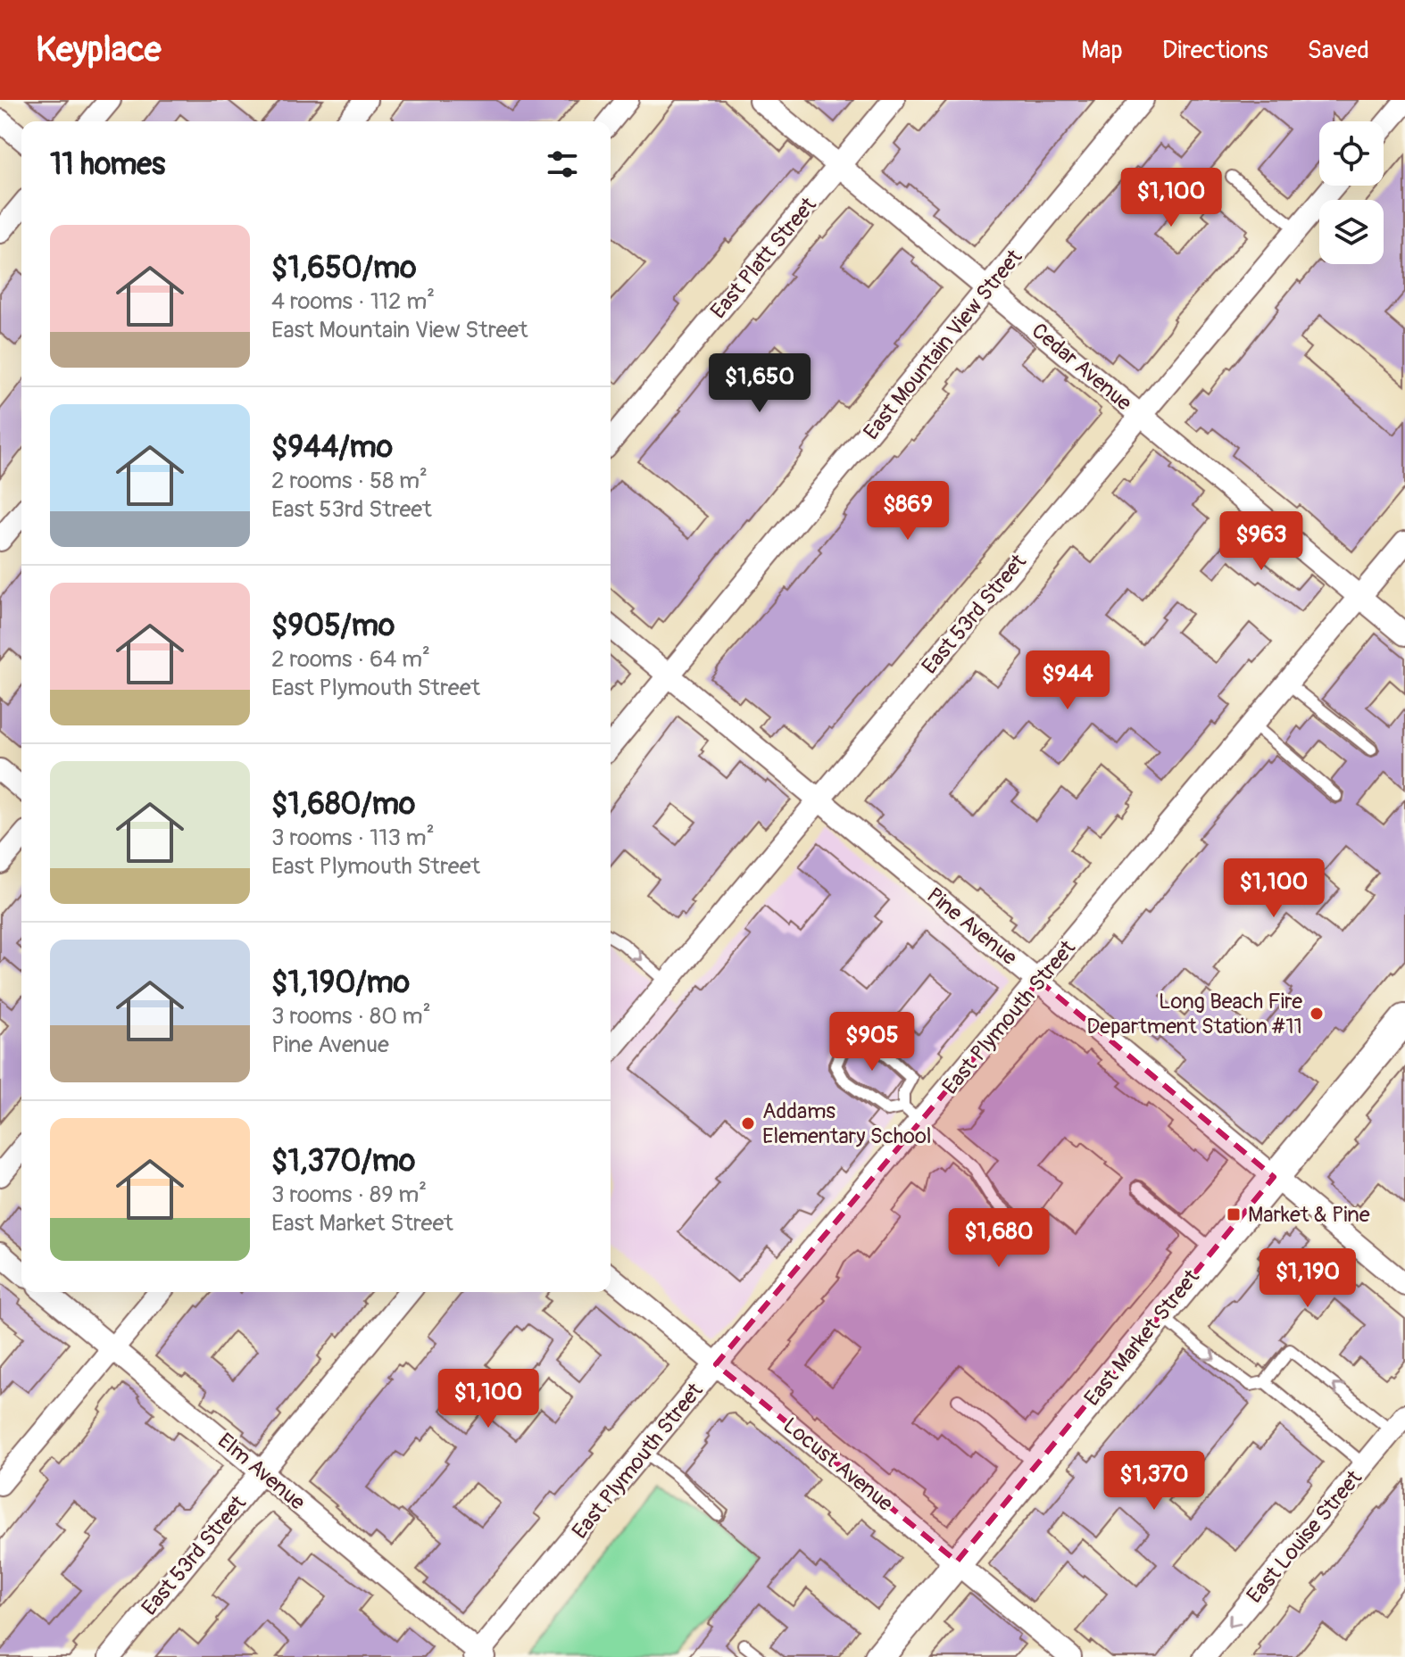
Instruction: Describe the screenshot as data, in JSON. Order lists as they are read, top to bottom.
{
  "streets": {
    "street": [
      "East Platt Street",
      "East Mountain View Street",
      "Cedar Avenue",
      "East 53rd Street",
      "Pine Avenue",
      "East Plymouth Street",
      "East Market Street",
      "Locust Avenue",
      "Elm Avenue",
      "East Louise Street"
    ]
  },
  "crossings": [
    ["East Platt Street", "Cedar Avenue"],
    ["East Mountain View Street", "Cedar Avenue"],
    ["East Mountain View Street", "Pine Avenue"],
    ["Cedar Avenue", "East 53rd Street"],
    ["Cedar Avenue", "East Plymouth Street"],
    ["East 53rd Street", "Pine Avenue"],
    ["East 53rd Street", "Elm Avenue"],
    ["Pine Avenue", "East Plymouth Street"],
    ["Pine Avenue", "East Market Street"],
    ["East Plymouth Street", "Locust Avenue"],
    ["East Plymouth Street", "Elm Avenue"],
    ["East Market Street", "Locust Avenue"]
  ],
  "one_way": ["East Louise Street"],
  "places": {
    "other": ["Long Beach Fire Department Station #11", "Addams Elementary School"],
    "transit": ["Market & Pine"]
  },
  "page": {
    "header": "Keyplace",
    "nav": ["Map", "Directions", "Saved"],
    "heading": "11 homes",
    "price": [
      "$1,100",
      "$1,650",
      "$869",
      "$963",
      "$944",
      "$1,100",
      "$905",
      "$1,680",
      "$1,190",
      "$1,100",
      "$1,370"
    ],
    "list": [
      {
        "name": "$1,650/mo",
        "note": "4 rooms · 112 m² · East Mountain View Street"
      },
      {
        "name": "$944/mo",
        "note": "2 rooms · 58 m² · East 53rd Street"
      },
      {
        "name": "$905/mo",
        "note": "2 rooms · 64 m² · East Plymouth Street"
      },
      {
        "name": "$1,680/mo",
        "note": "3 rooms · 113 m² · East Plymouth Street"
      },
      {
        "name": "$1,190/mo",
        "note": "3 rooms · 80 m² · Pine Avenue"
      },
      {
        "name": "$1,370/mo",
        "note": "3 rooms · 89 m² · East Market Street"
      }
    ]
  }
}
